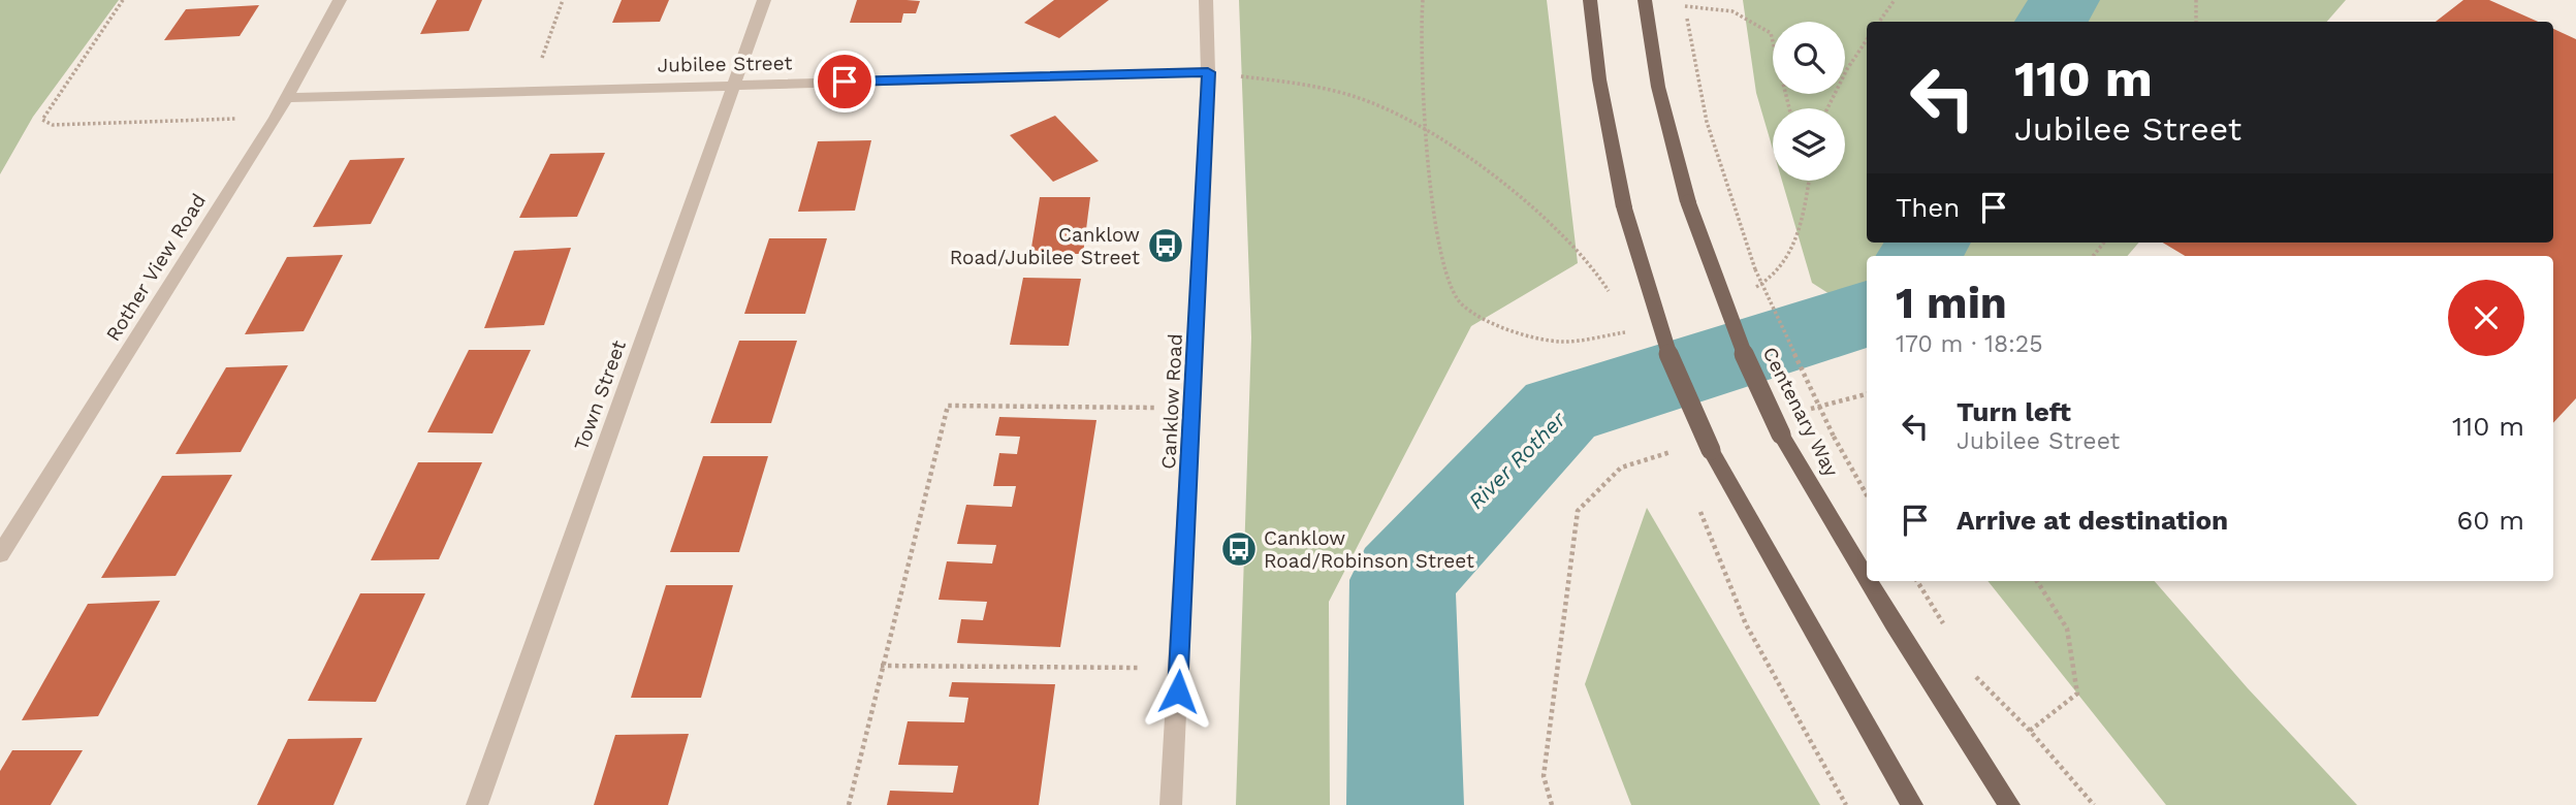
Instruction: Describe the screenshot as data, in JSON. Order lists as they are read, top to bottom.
{
  "streets": {
    "main road": ["Centenary Way"],
    "street": [
      "Jubilee Street",
      "Rother View Road",
      "Town Street",
      "Canklow Road"
    ]
  },
  "crossings": [
    ["Jubilee Street", "Rother View Road"],
    ["Jubilee Street", "Town Street"],
    ["Jubilee Street", "Canklow Road"]
  ],
  "water": ["River Rother"],
  "places": {
    "bus stop": ["Canklow Road/Jubilee Street", "Canklow Road/Robinson Street"]
  },
  "page": {
    "turn": ["110 m", "Jubilee Street"],
    "then": "Then",
    "heading": ["1 min", "170 m · 18:25"],
    "list": [
      {
        "name": "Turn left",
        "note": "Jubilee Street",
        "value": "110 m"
      },
      {
        "name": "Arrive at destination",
        "value": "60 m"
      }
    ]
  }
}
